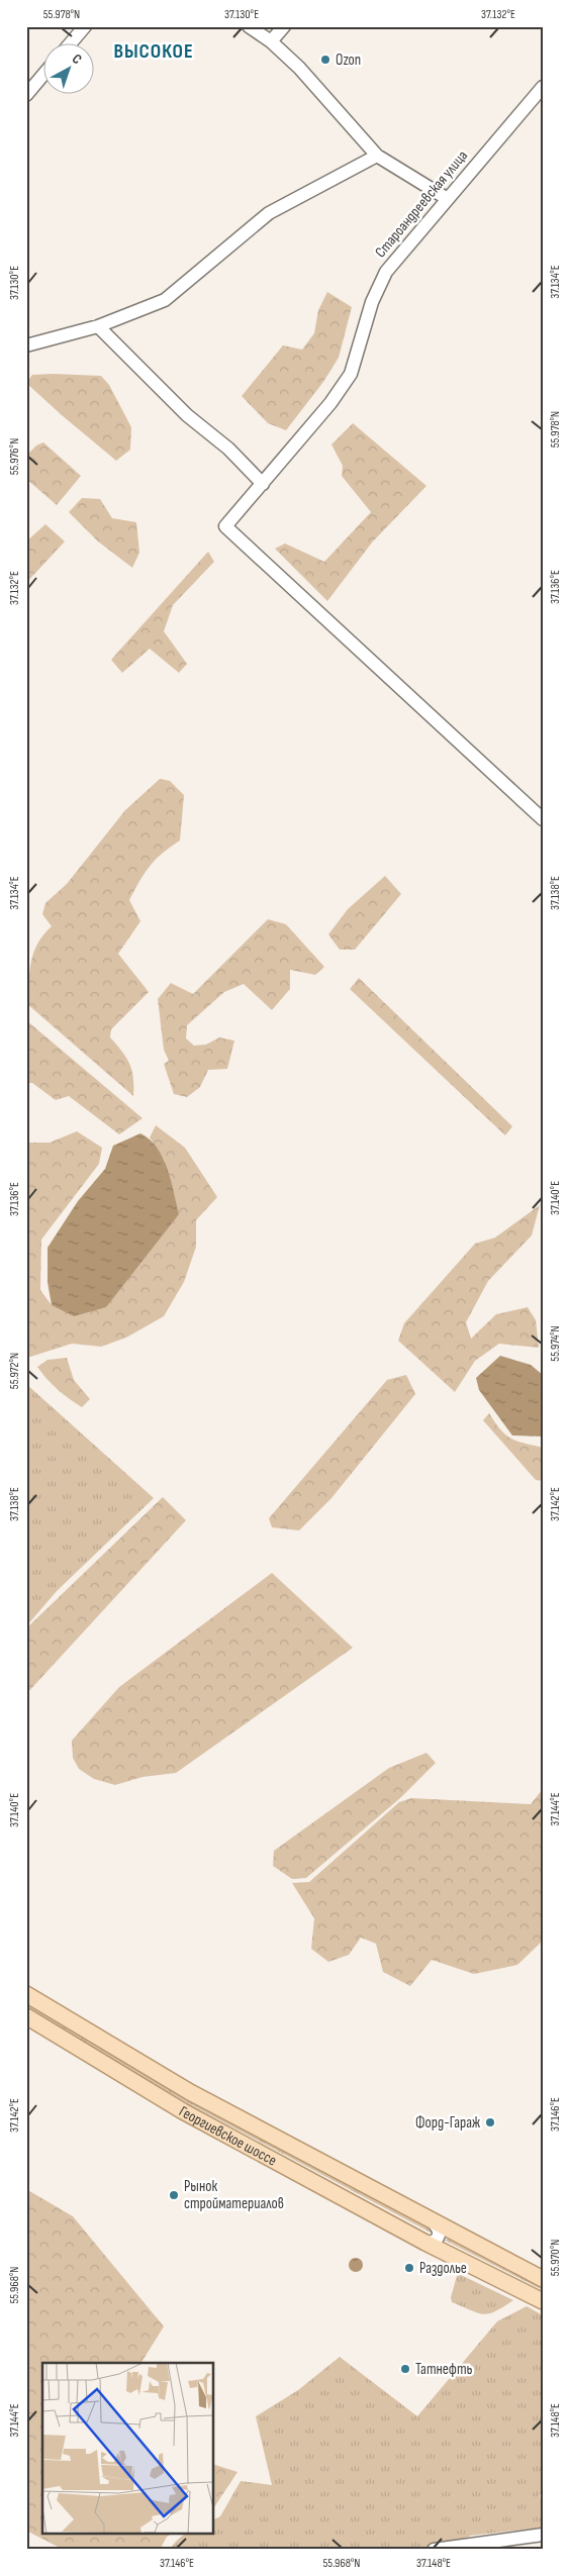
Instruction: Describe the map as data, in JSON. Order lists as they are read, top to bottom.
{
  "streets": {
    "main road": ["Георгиевское шоссе"],
    "street": ["Староандреевская улица"]
  },
  "districts": ["ВЫСОКОЕ"],
  "places": [
    "Ozon",
    "Форд-Гараж",
    "Рынок стройматериалов",
    "Раздолье",
    "Татнефть"
  ],
  "north": "top right",
  "coordinates": [
    "55.978°N",
    "37.130°E",
    "37.132°E",
    "37.134°E",
    "55.976°N",
    "37.136°E",
    "37.138°E",
    "37.140°E",
    "55.974°N",
    "55.972°N",
    "37.142°E",
    "37.144°E",
    "37.146°E",
    "55.970°N",
    "55.968°N",
    "37.148°E"
  ]
}
